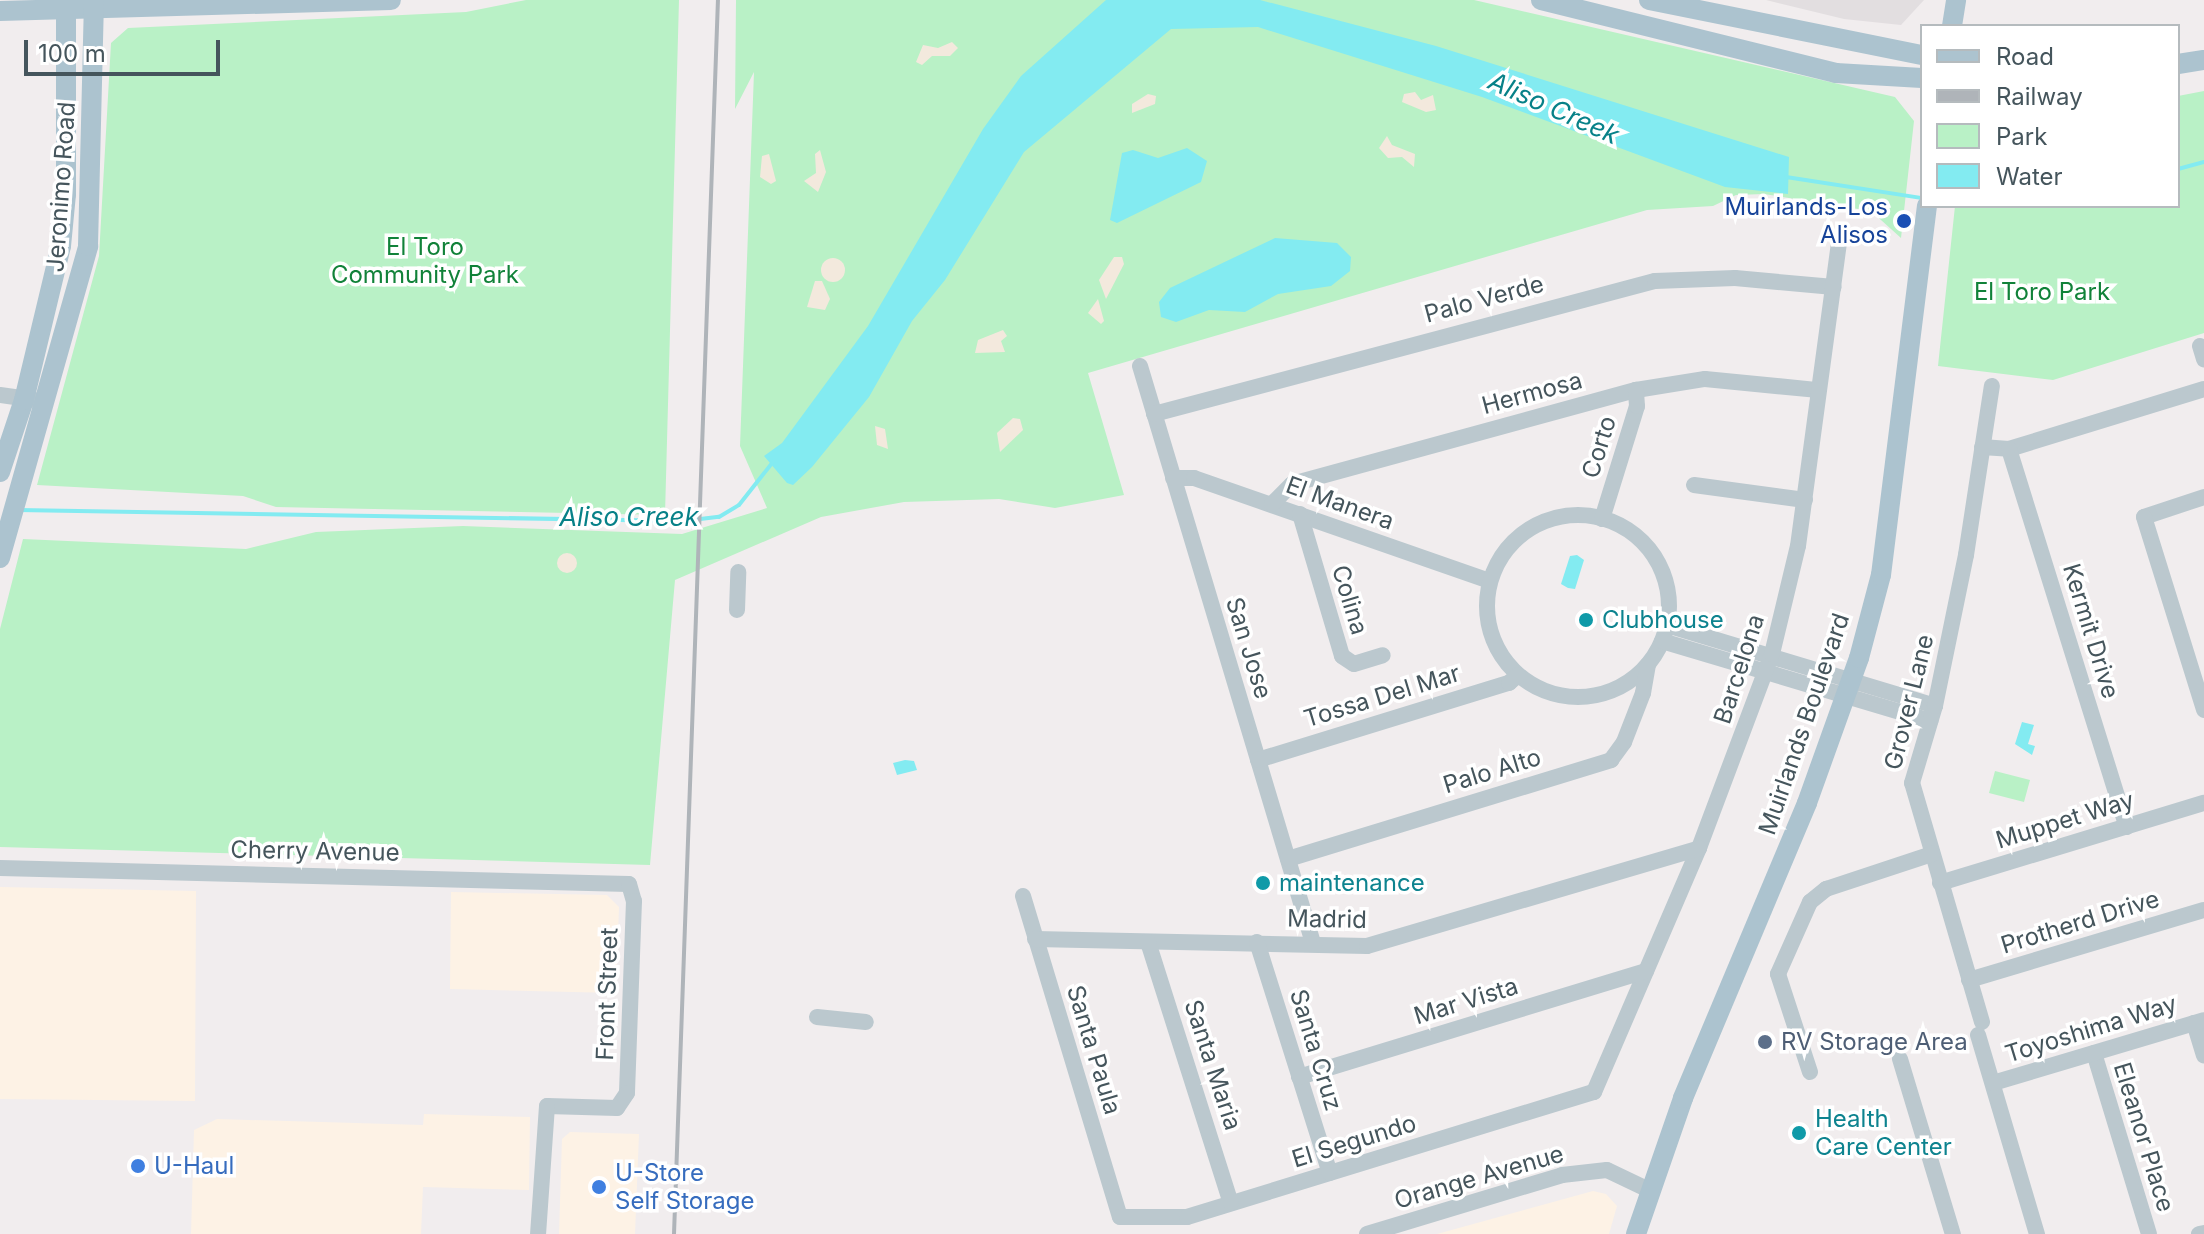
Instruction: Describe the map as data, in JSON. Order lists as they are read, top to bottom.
{
  "streets": {
    "main road": ["Jeronimo Road", "Muirlands Boulevard"],
    "street": [
      "Palo Verde",
      "Hermosa",
      "Corto",
      "El Manera",
      "Colina",
      "Kermit Drive",
      "San Jose",
      "Barcelona",
      "Tossa Del Mar",
      "Grover Lane",
      "Palo Alto",
      "Muppet Way",
      "Cherry Avenue",
      "Madrid",
      "Protherd Drive",
      "Front Street",
      "Mar Vista",
      "Toyoshima Way",
      "Santa Paula",
      "Santa Cruz",
      "Santa Maria",
      "Eleanor Place",
      "El Segundo",
      "Orange Avenue"
    ]
  },
  "crossings": [
    ["Palo Verde", "San Jose"],
    ["Palo Verde", "Barcelona"],
    ["Hermosa", "Corto"],
    ["Hermosa", "El Manera"],
    ["Hermosa", "Barcelona"],
    ["Corto", "El Manera"],
    ["Corto", "Tossa Del Mar"],
    ["Corto", "Palo Alto"],
    ["El Manera", "Colina"],
    ["El Manera", "San Jose"],
    ["El Manera", "Tossa Del Mar"],
    ["El Manera", "Palo Alto"],
    ["Kermit Drive", "Muppet Way"],
    ["San Jose", "Tossa Del Mar"],
    ["San Jose", "Palo Alto"],
    ["San Jose", "Madrid"],
    ["Barcelona", "Madrid"],
    ["Barcelona", "Mar Vista"],
    ["Barcelona", "El Segundo"],
    ["Tossa Del Mar", "Palo Alto"],
    ["Grover Lane", "Muppet Way"],
    ["Grover Lane", "Protherd Drive"],
    ["Grover Lane", "Toyoshima Way"],
    ["Muirlands Boulevard", "Orange Avenue"],
    ["Cherry Avenue", "Front Street"],
    ["Madrid", "Santa Paula"],
    ["Madrid", "Santa Cruz"],
    ["Madrid", "Santa Maria"],
    ["Mar Vista", "Santa Cruz"],
    ["Toyoshima Way", "Eleanor Place"],
    ["Santa Paula", "El Segundo"],
    ["Santa Cruz", "El Segundo"],
    ["Santa Maria", "El Segundo"]
  ],
  "water": ["Aliso Creek"],
  "parks": ["El Toro Community Park", "El Toro Park"],
  "places": [
    "Muirlands-Los Alisos",
    "Clubhouse",
    "maintenance",
    "RV Storage Area",
    "Health Care Center",
    "U-Haul",
    "U-Store Self Storage"
  ],
  "legend": [
    "Road",
    "Railway",
    "Park",
    "Water"
  ],
  "scale_bar": "100 m"
}
